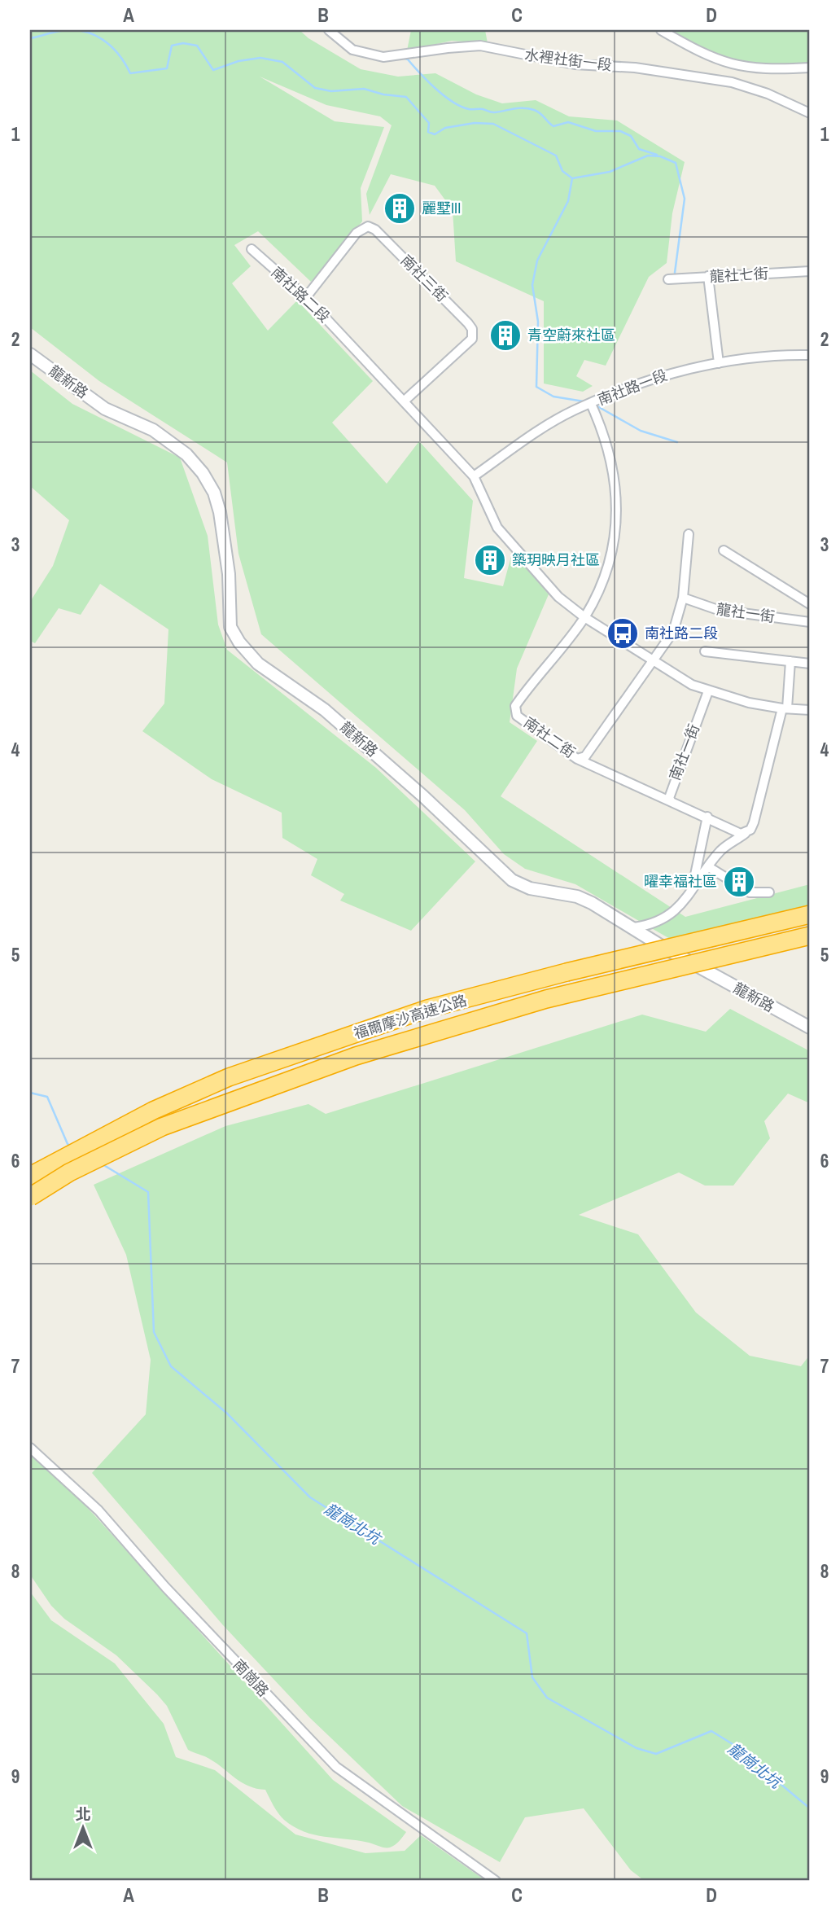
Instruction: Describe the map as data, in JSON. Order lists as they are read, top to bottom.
{
  "streets": {
    "highway": ["福爾摩沙高速公路"],
    "street": [
      "水裡社街一段",
      "龍社七街",
      "南社三街",
      "南社路二段",
      "龍新路",
      "南社路一段",
      "龍社一街",
      "南社二街",
      "南社一街",
      "南崗路"
    ]
  },
  "crossings": [
    ["南社三街", "南社路二段"],
    ["南社路二段", "南社路一段"],
    ["南社路二段", "南社二街"],
    ["南社路二段", "南社一街"],
    ["南社路一段", "南社二街"],
    ["龍社一街", "南社二街"]
  ],
  "water": ["龍崗北坑"],
  "places": {
    "building": [
      "麗墅III",
      "青空蔚來社區",
      "築玥映月社區",
      "曜幸福社區"
    ],
    "bus stop": ["南社路二段"]
  },
  "north": "top",
  "grid": {
    "columns": [
      "A",
      "B",
      "C",
      "D"
    ],
    "rows": [
      "1",
      "2",
      "3",
      "4",
      "5",
      "6",
      "7",
      "8",
      "9"
    ]
  }
}
